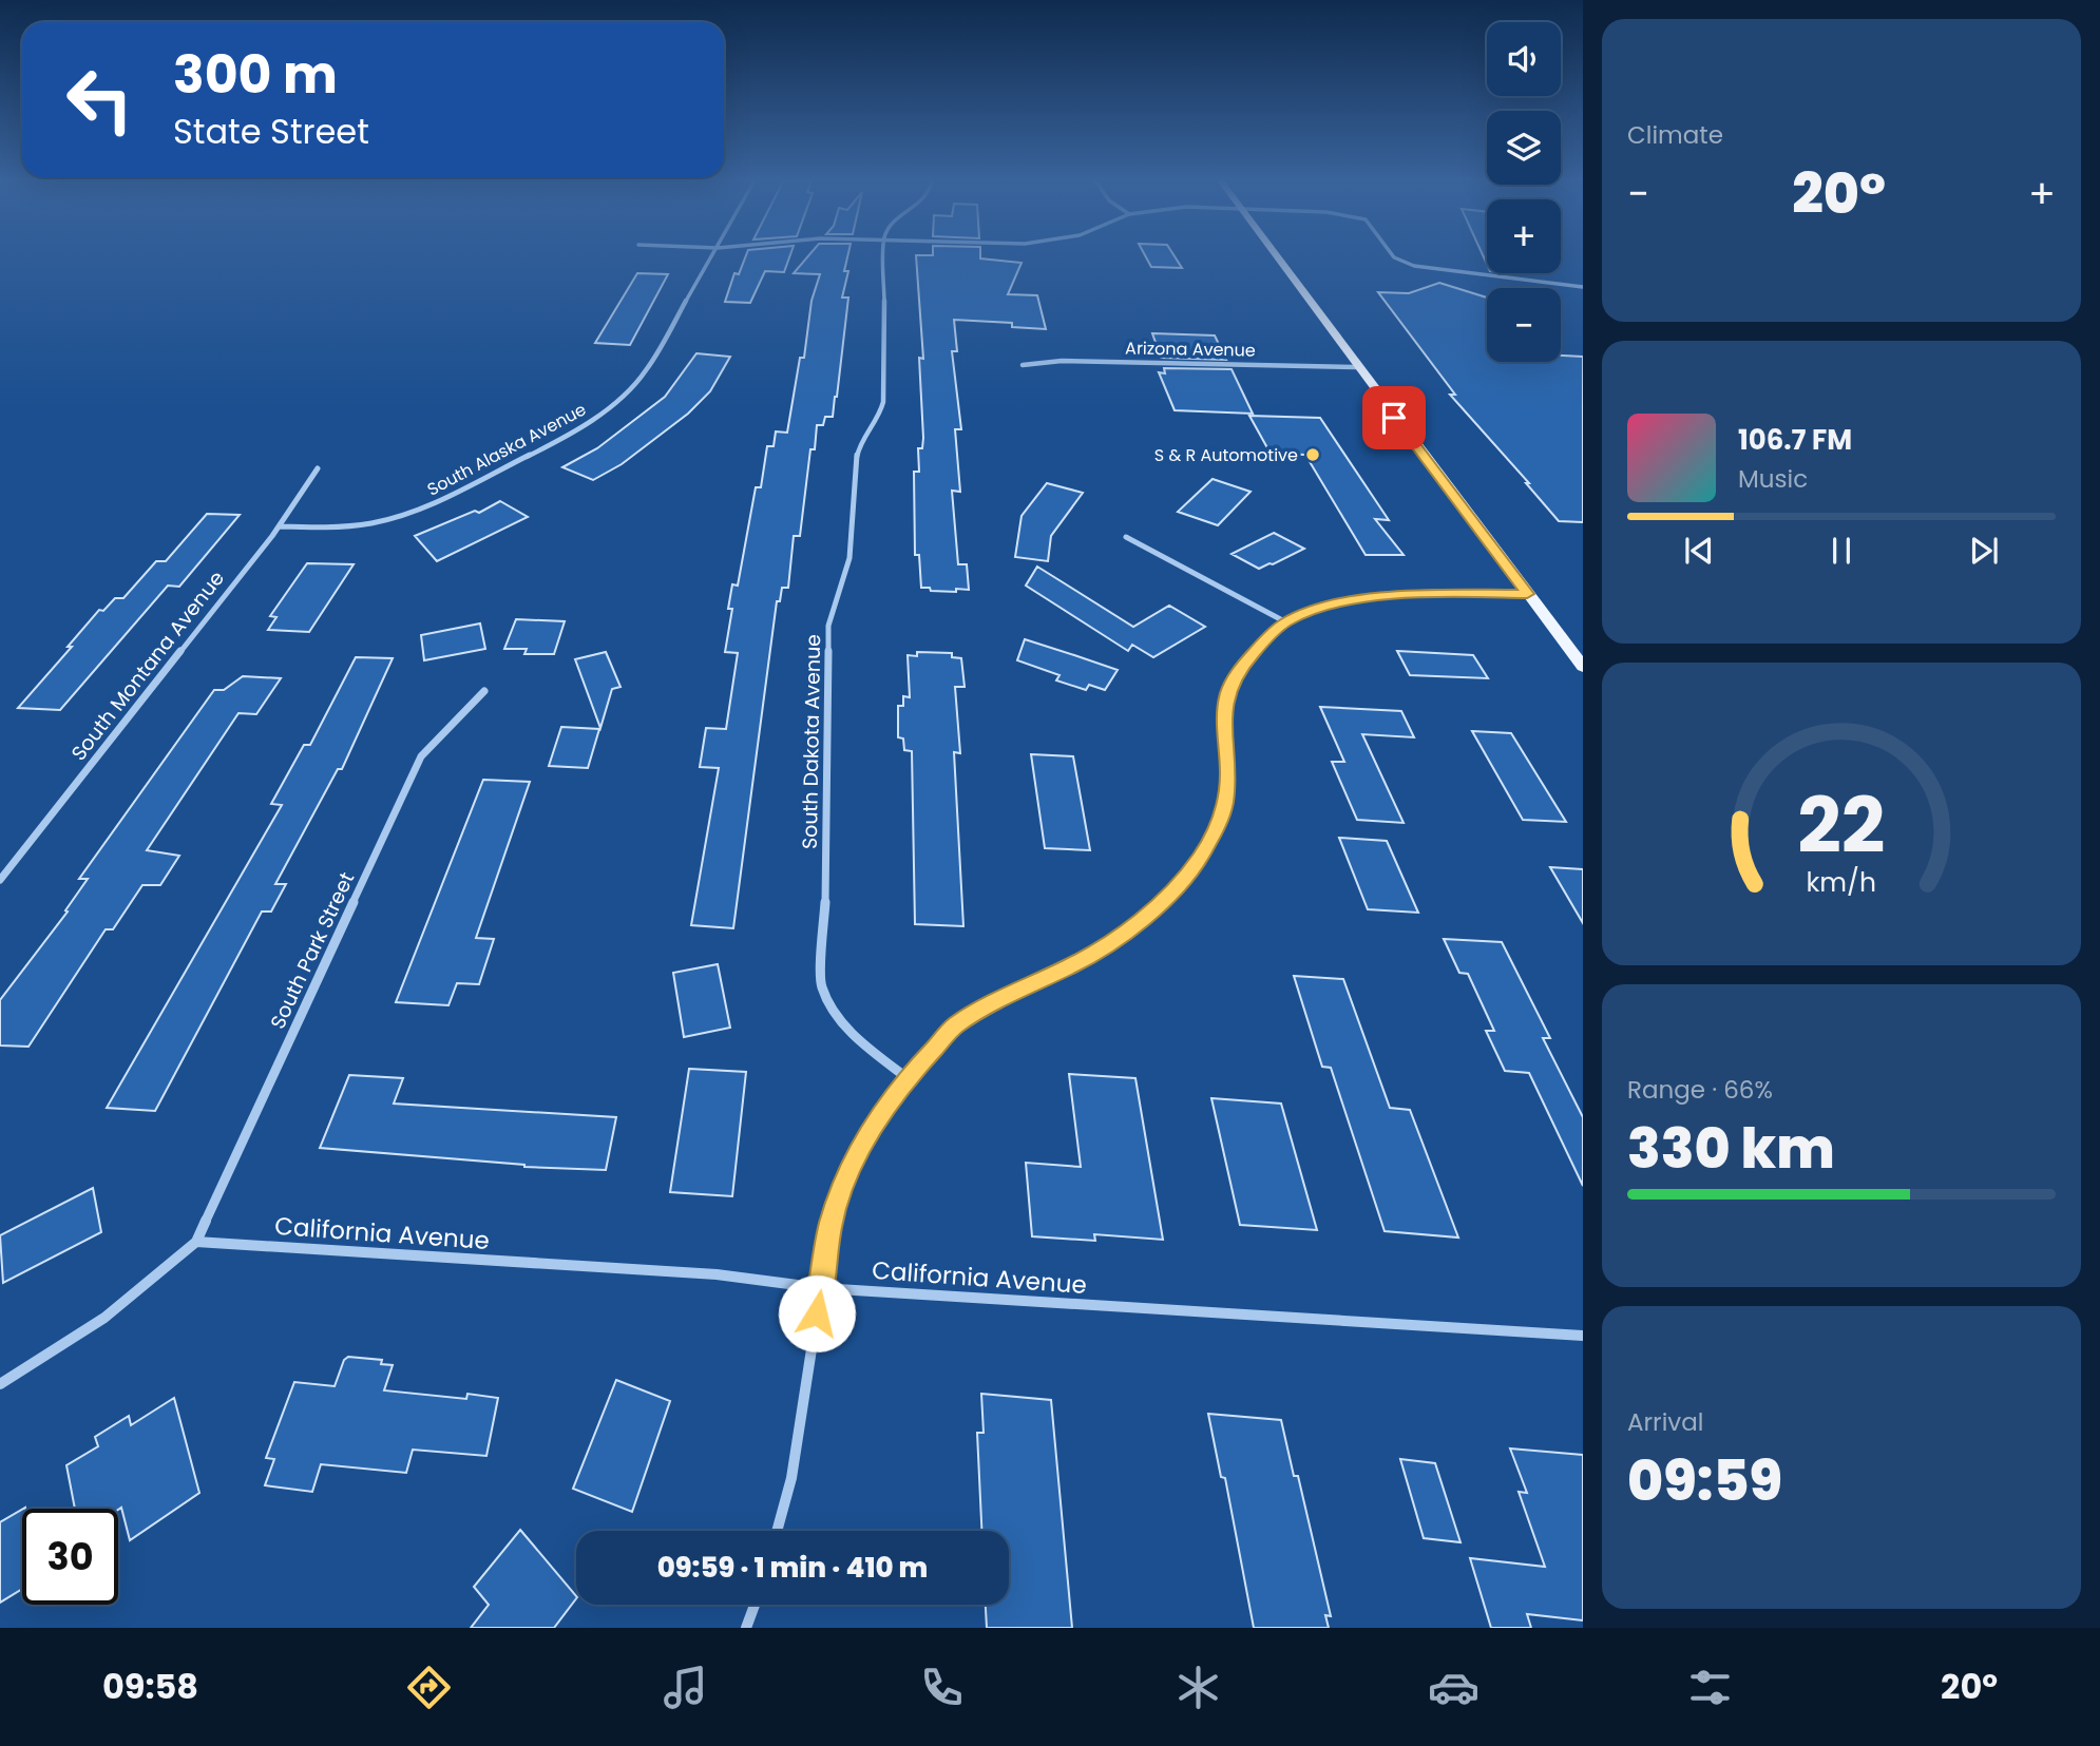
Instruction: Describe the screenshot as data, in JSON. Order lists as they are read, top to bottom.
{
  "streets": {
    "street": [
      "Arizona Avenue",
      "South Alaska Avenue",
      "South Montana Avenue",
      "South Dakota Avenue",
      "South Park Street",
      "California Avenue"
    ]
  },
  "crossings": [
    ["South Alaska Avenue", "South Montana Avenue"],
    ["South Park Street", "California Avenue"]
  ],
  "places": ["S & R Automotive"],
  "page": {
    "tile": [
      "Climate",
      ["Range · 66%", "330 km"],
      ["Arrival", "09:59"]
    ],
    "map_buttons": ["+", "−"],
    "turn": ["300 m", "State Street"],
    "heat": ["−", "20°", "+"],
    "song": ["106.7 FM", "Music"],
    "limit": "30",
    "trip": "09:59 · 1 min · 410 m",
    "tabs": ["09:58", "20°"],
    "gauge": ["22", "km/h"]
  }
}
